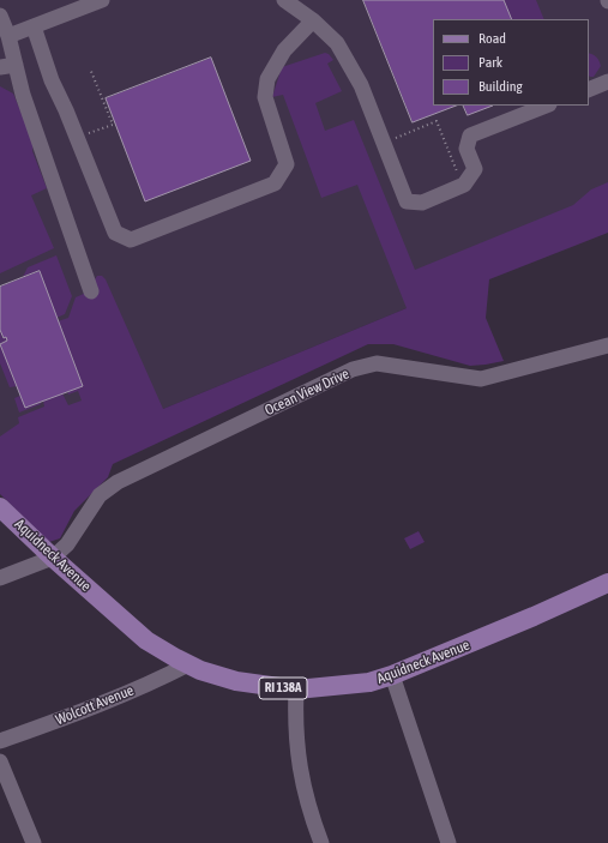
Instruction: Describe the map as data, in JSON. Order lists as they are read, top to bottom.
{
  "streets": {
    "main road": ["Aquidneck Avenue", "RI 138A"],
    "street": ["Ocean View Drive", "Wolcott Avenue"]
  },
  "crossings": [
    ["Ocean View Drive", "Aquidneck Avenue"],
    ["Aquidneck Avenue", "Wolcott Avenue"]
  ],
  "legend": ["Road", "Park", "Building"]
}
